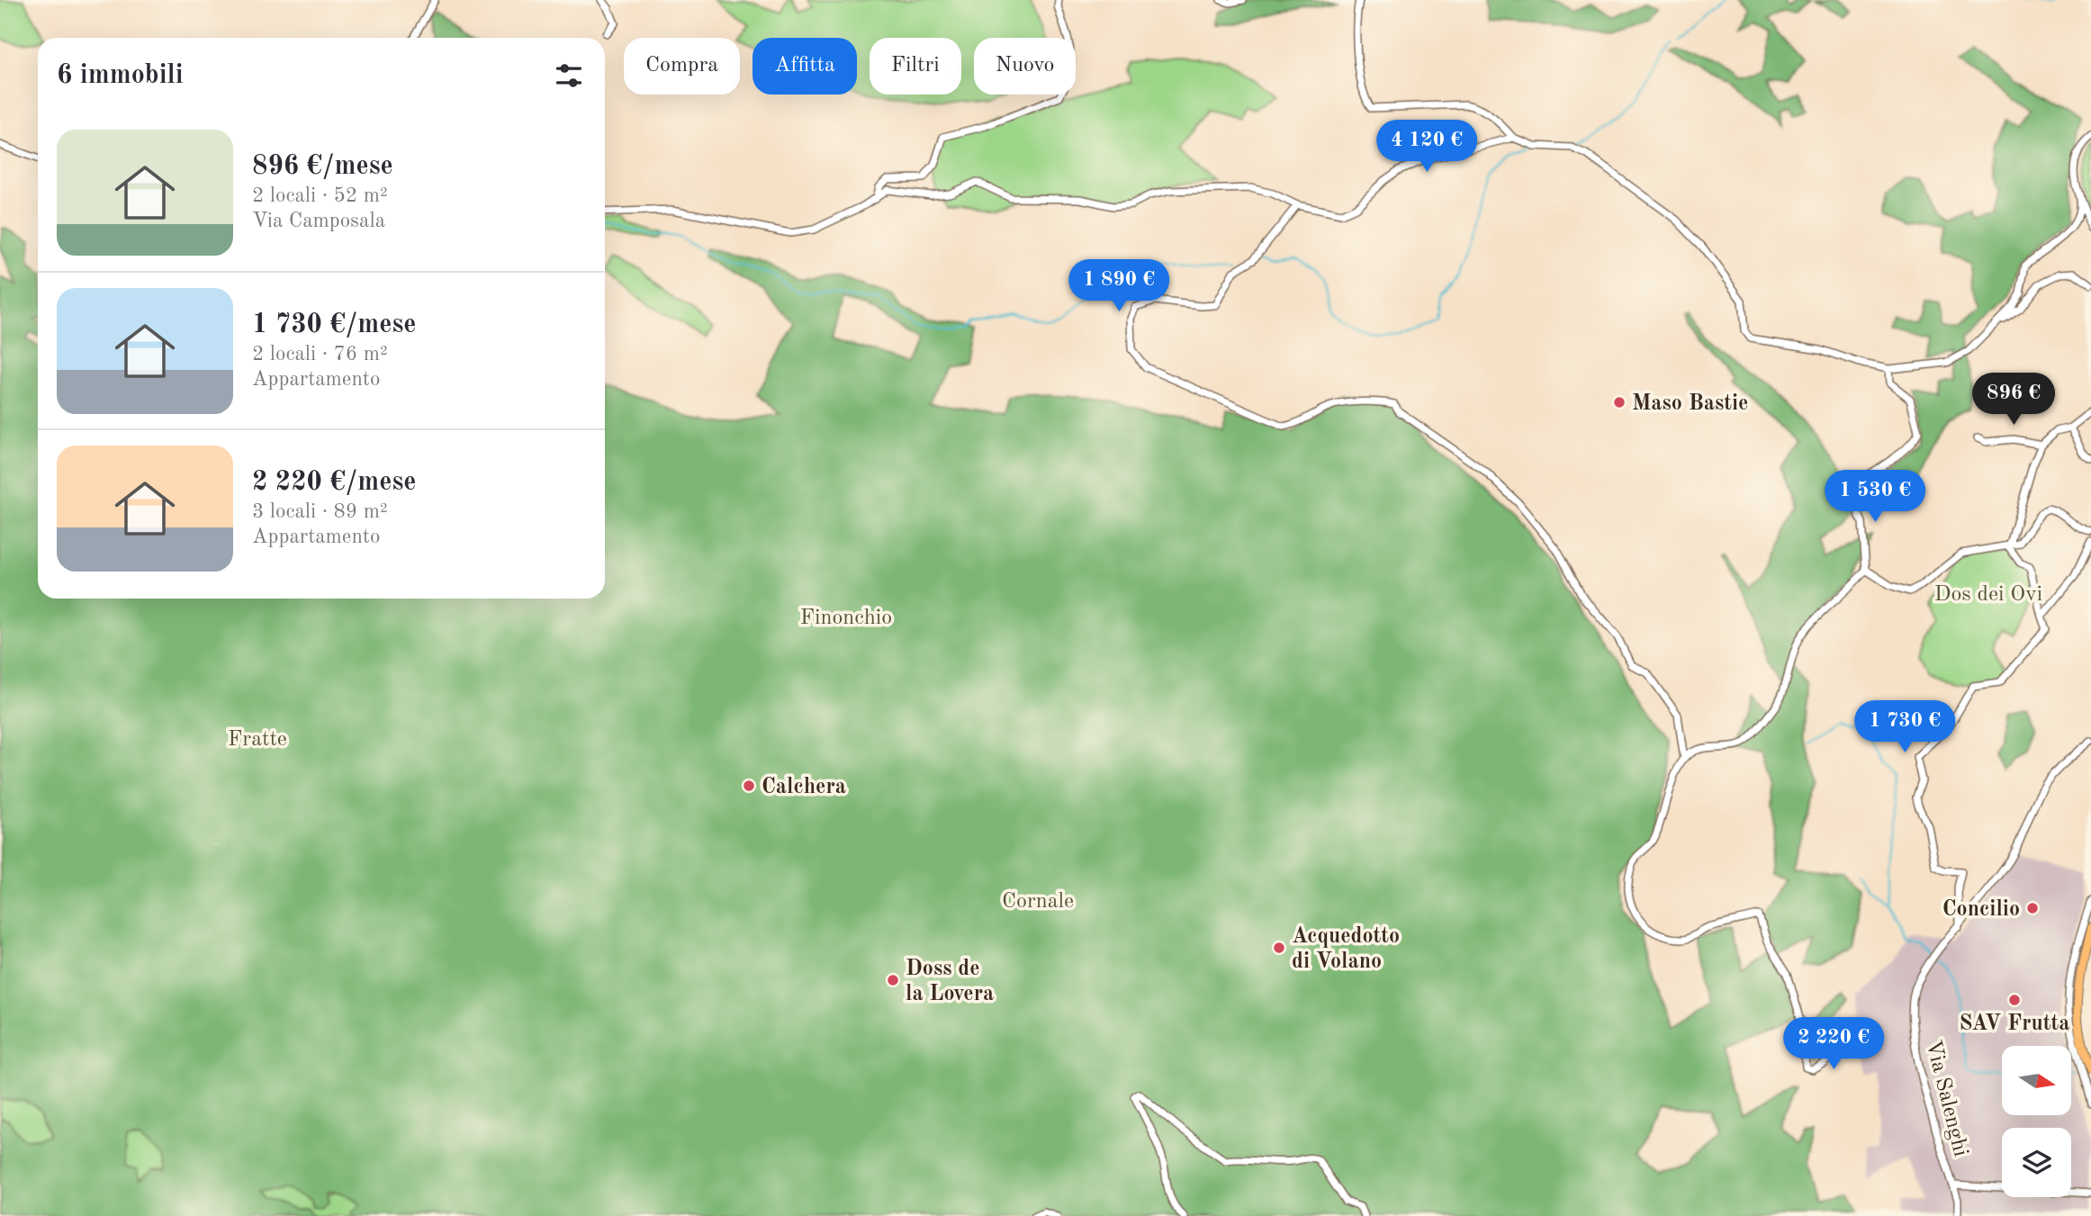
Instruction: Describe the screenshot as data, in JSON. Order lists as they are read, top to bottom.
{
  "streets": {
    "street": ["Via Salenghi"]
  },
  "parks": [
    "Dos dei Ovi",
    "Finonchio",
    "Fratte",
    "Cornale"
  ],
  "places": [
    "Maso Bastie",
    "Calchera",
    "Concilio",
    "Acquedotto di Volano",
    "Doss de la Lovera",
    "SAV Frutta"
  ],
  "north": "right",
  "page": {
    "chip": [
      "Compra",
      "Affitta",
      "Filtri",
      "Nuovo"
    ],
    "heading": "6 immobili",
    "list": [
      {
        "name": "896 €/mese",
        "note": "2 locali · 52 m² · Via Camposala"
      },
      {
        "name": "1 730 €/mese",
        "note": "2 locali · 76 m² · Appartamento"
      },
      {
        "name": "2 220 €/mese",
        "note": "3 locali · 89 m² · Appartamento"
      }
    ],
    "price": [
      "4 120 €",
      "1 890 €",
      "896 €",
      "1 530 €",
      "1 730 €",
      "2 220 €"
    ]
  }
}
